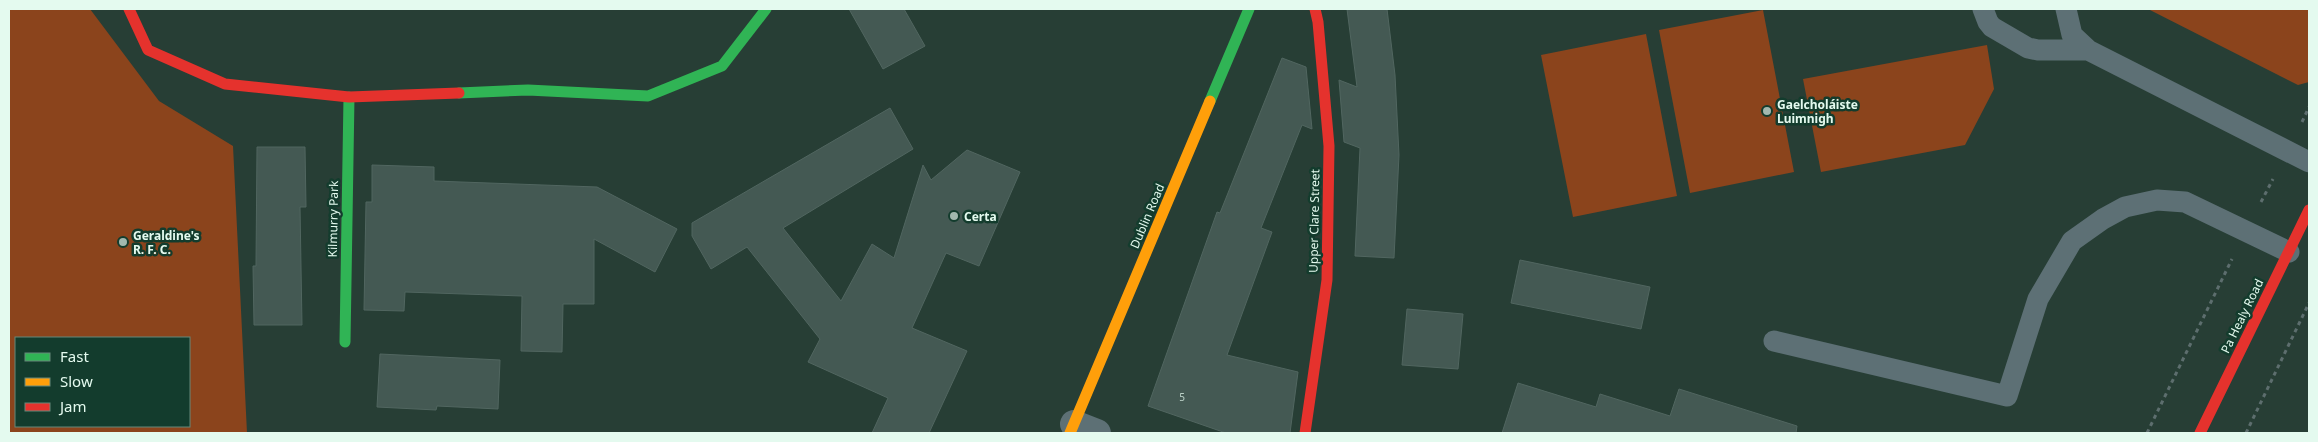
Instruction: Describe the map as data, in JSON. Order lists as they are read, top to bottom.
{
  "streets": {
    "street": [
      "Dublin Road",
      "Kilmurry Park",
      "Upper Clare Street",
      "Pa Healy Road"
    ]
  },
  "places": ["Gaelcholáiste Luimnigh", "Certa", "Geraldine's R. F. C."],
  "house_numbers": ["5"],
  "legend": ["Fast", "Slow", "Jam"]
}
